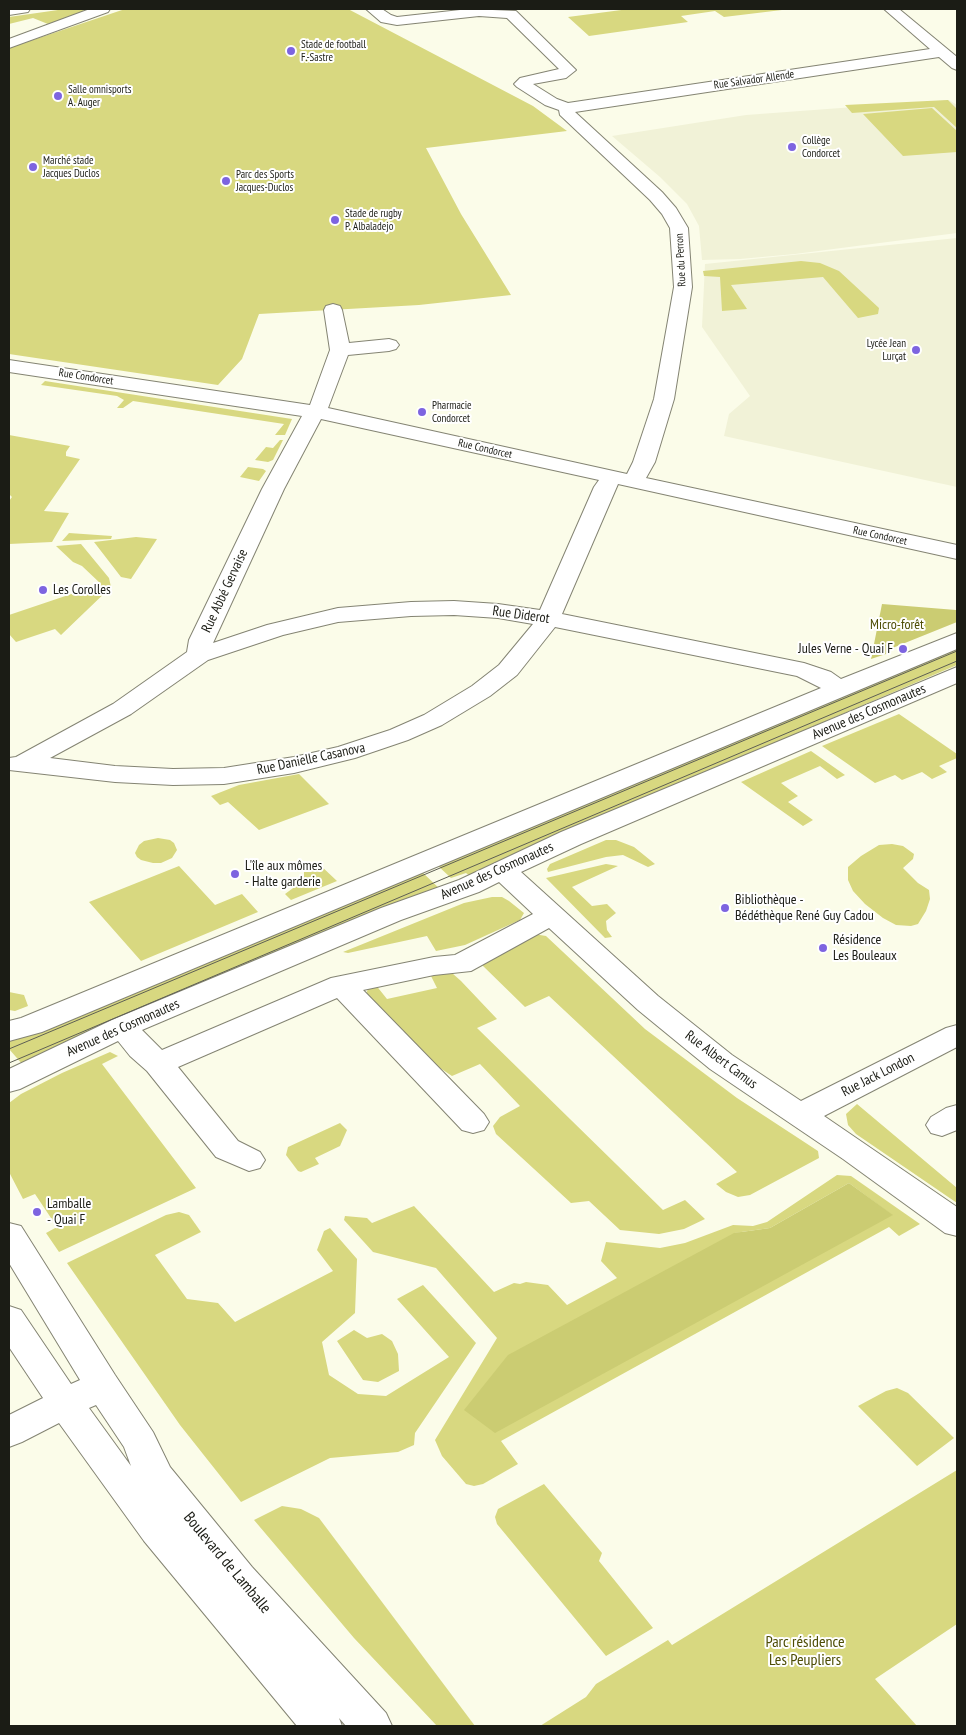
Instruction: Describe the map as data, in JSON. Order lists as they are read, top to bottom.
{
  "streets": {
    "street": [
      "Rue Salvador Allende",
      "Rue du Perron",
      "Rue Condorcet",
      "Rue Abbé Gervaise",
      "Rue Diderot",
      "Avenue des Cosmonautes",
      "Rue Danielle Casanova",
      "Rue Albert Camus",
      "Rue Jack London",
      "Boulevard de Lamballe"
    ]
  },
  "crossings": [
    ["Rue Salvador Allende", "Rue du Perron"],
    ["Rue du Perron", "Rue Condorcet"],
    ["Rue du Perron", "Rue Danielle Casanova"],
    ["Rue Condorcet", "Rue Abbé Gervaise"],
    ["Rue Condorcet", "Rue Danielle Casanova"],
    ["Rue Abbé Gervaise", "Rue Diderot"],
    ["Rue Diderot", "Rue Danielle Casanova"],
    ["Avenue des Cosmonautes", "Rue Albert Camus"],
    ["Rue Albert Camus", "Rue Jack London"]
  ],
  "parks": ["Micro-forêt", "Parc résidence Les Peupliers"],
  "places": [
    "Stade de football F.-Sastre",
    "Salle omnisports A. Auger",
    "Collège Condorcet",
    "Marché stade Jacques Duclos",
    "Parc des Sports Jacques-Duclos",
    "Stade de rugby P. Albaladejo",
    "Lycée Jean Lurçat",
    "Pharmacie Condorcet",
    "Les Corolles",
    "Jules Verne - Quai F",
    "L'île aux mômes - Halte garderie",
    "Bibliothèque - Bédéthèque René Guy Cadou",
    "Résidence Les Bouleaux",
    "Lamballe - Quai F"
  ]
}
